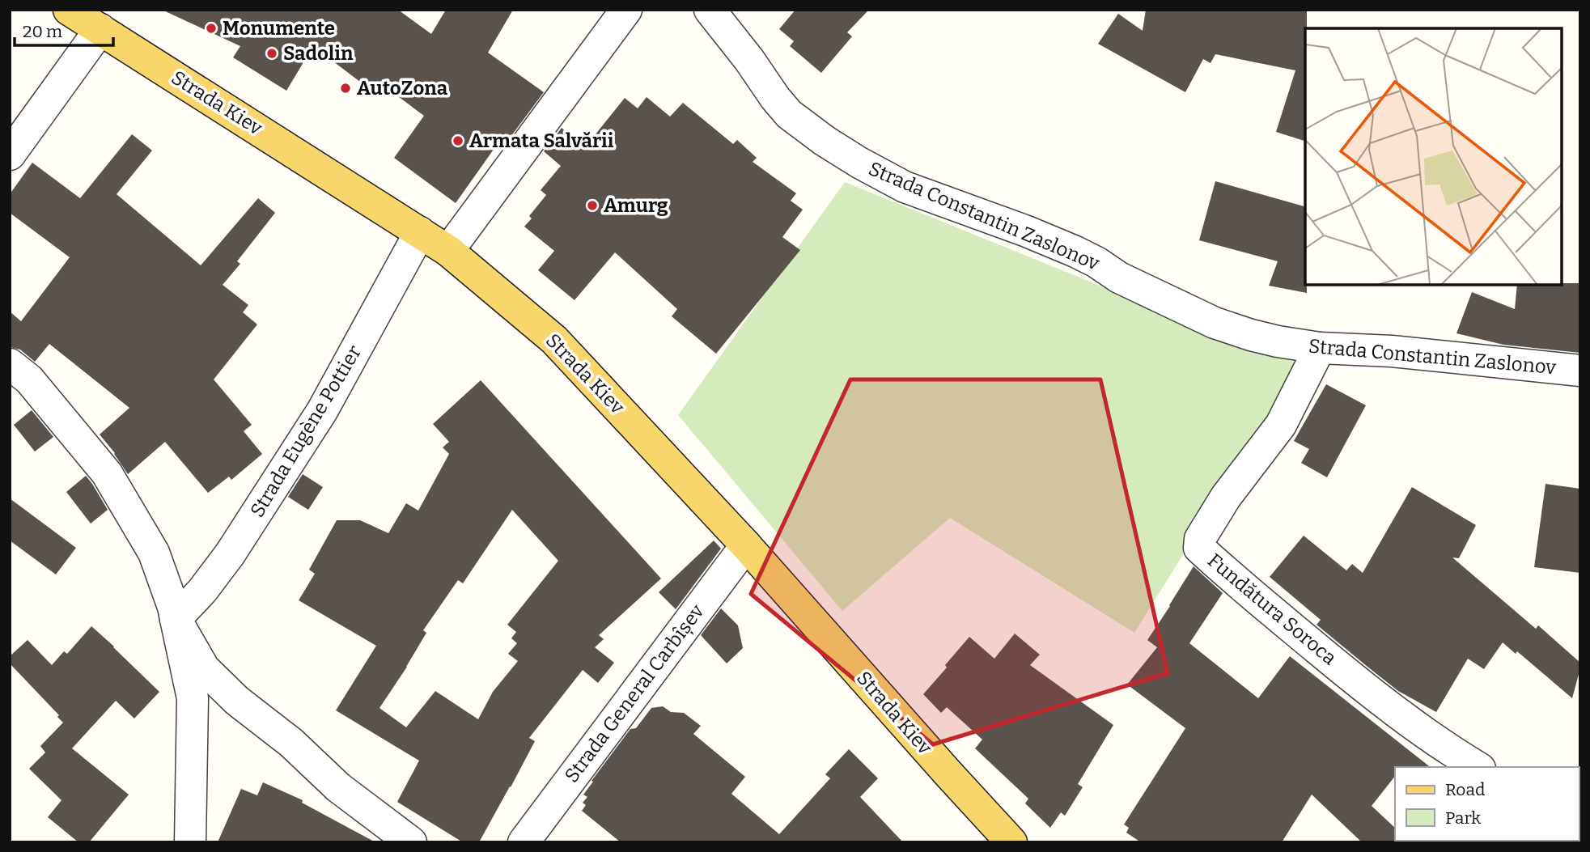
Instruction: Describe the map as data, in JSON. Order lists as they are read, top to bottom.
{
  "streets": {
    "main road": ["Strada Kiev"],
    "street": [
      "Strada Constantin Zaslonov",
      "Strada Eugène Pottier",
      "Fundătura Sorocа",
      "Strada General Carbîșev"
    ]
  },
  "crossings": [
    ["Strada Kiev", "Strada Eugène Pottier"],
    ["Strada Kiev", "Strada General Carbîșev"],
    ["Strada Constantin Zaslonov", "Fundătura Sorocа"]
  ],
  "places": [
    "Monumente",
    "Sadolin",
    "AutoZona",
    "Armata Salvării",
    "Amurg"
  ],
  "legend": ["Road", "Park"],
  "scale_bar": "20 m"
}
